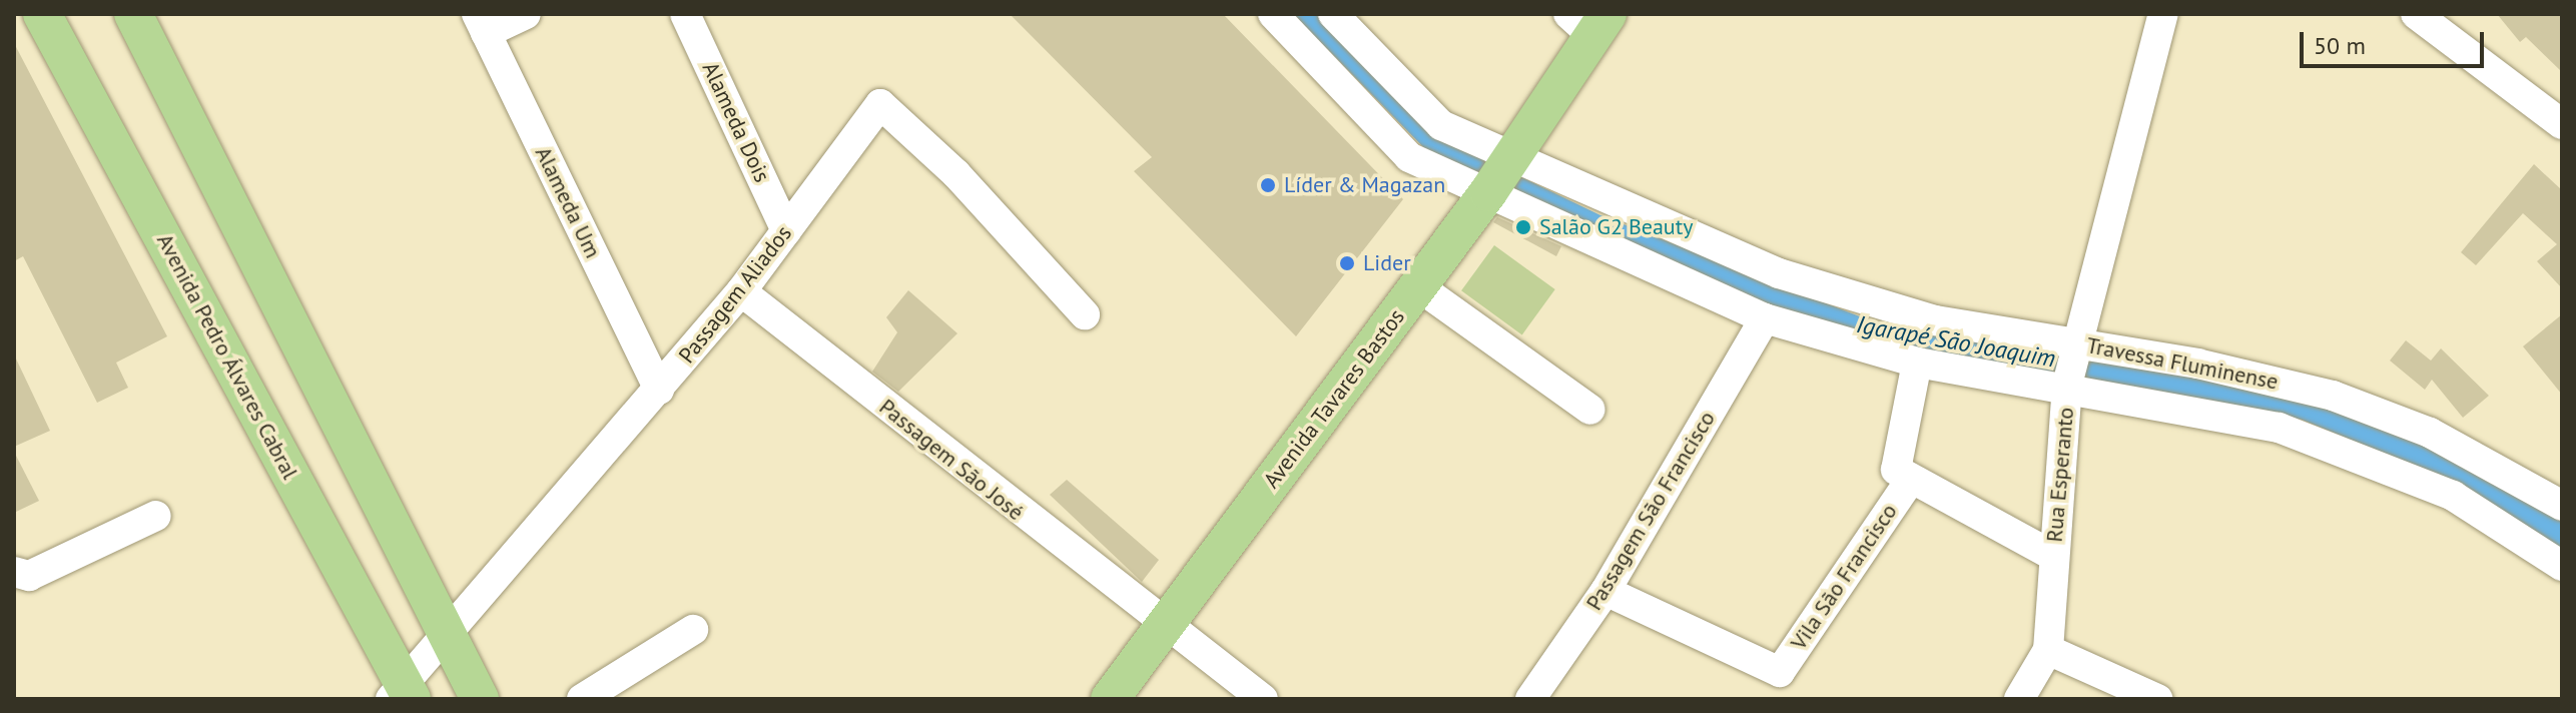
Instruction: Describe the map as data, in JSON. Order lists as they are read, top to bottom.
{
  "streets": {
    "main road": ["Avenida Pedro Álvares Cabral", "Avenida Tavares Bastos"],
    "street": [
      "Alameda Dois",
      "Alameda Um",
      "Passagem Aliados",
      "Travessa Fluminense",
      "Passagem São José",
      "Rua Esperanto",
      "Passagem São Francisco",
      "Vila São Francisco"
    ]
  },
  "crossings": [
    ["Alameda Dois", "Passagem Aliados"],
    ["Alameda Um", "Passagem Aliados"],
    ["Passagem Aliados", "Avenida Pedro Álvares Cabral"],
    ["Passagem Aliados", "Passagem São José"],
    ["Travessa Fluminense", "Avenida Tavares Bastos"],
    ["Travessa Fluminense", "Rua Esperanto"],
    ["Avenida Tavares Bastos", "Passagem São José"],
    ["Rua Esperanto", "Vila São Francisco"],
    ["Passagem São Francisco", "Vila São Francisco"]
  ],
  "water": ["Igarapé São Joaquim"],
  "places": ["Líder & Magazan", "Salão G2 Beauty", "Lider"],
  "scale_bar": "50 m"
}
